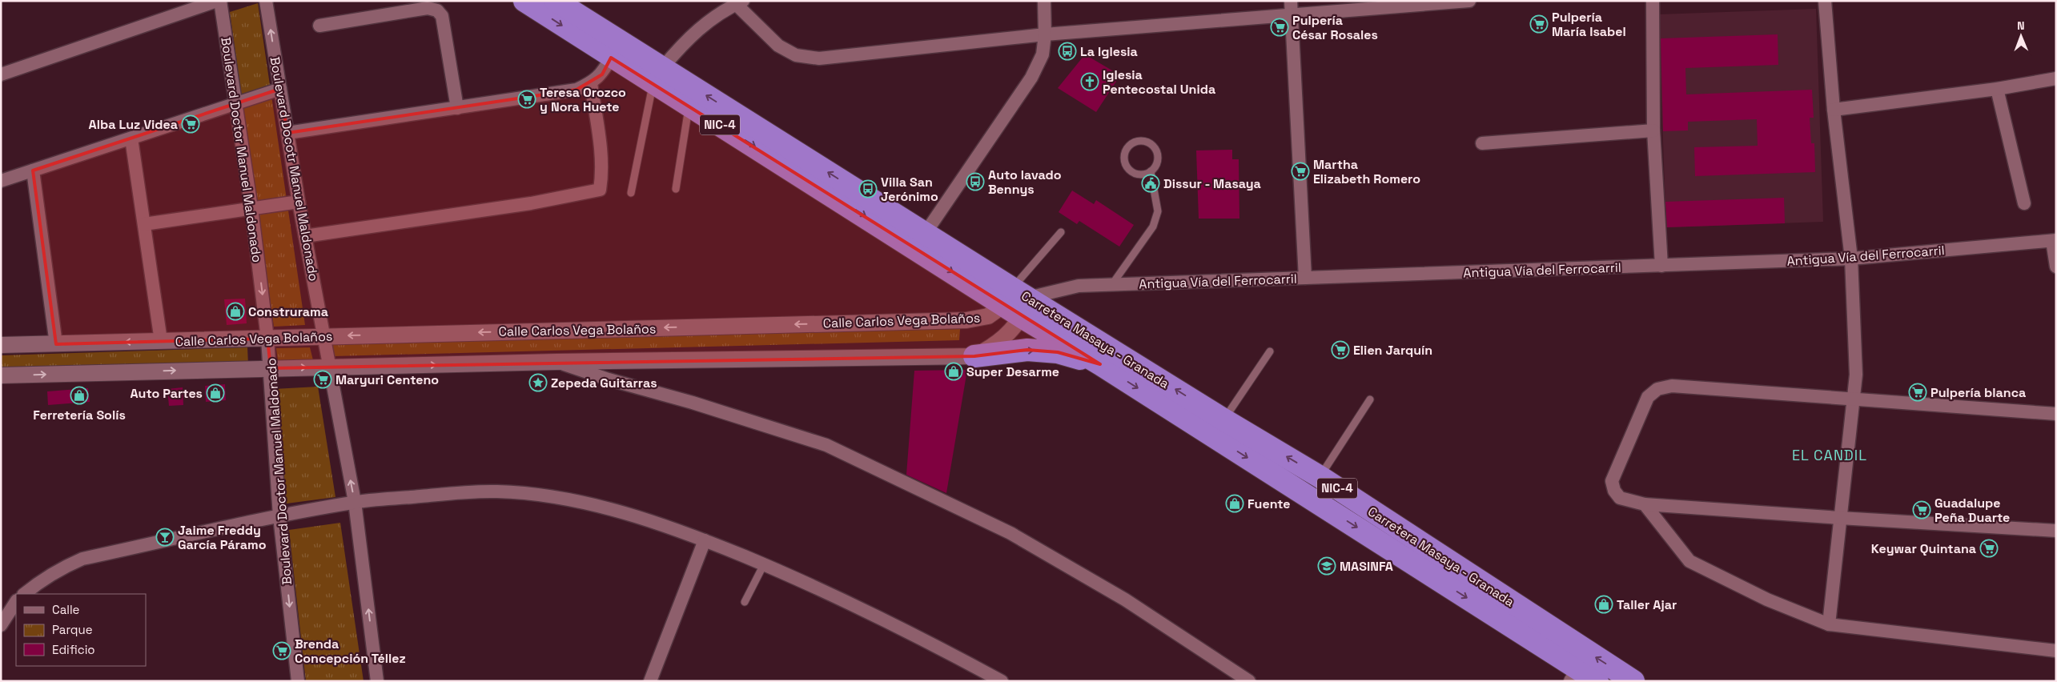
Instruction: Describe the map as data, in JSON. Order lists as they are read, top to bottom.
{
  "streets": {
    "highway": ["NIC-4", "Carretera Masaya - Granada"],
    "street": [
      "Boulevard Doctor Manuel Maldonado",
      "Boulevard Docotr Manuel Maldonado",
      "Antigua Vía del Ferrocarril",
      "Calle Carlos Vega Bolaños"
    ]
  },
  "crossings": [
    ["Boulevard Doctor Manuel Maldonado", "Calle Carlos Vega Bolaños"],
    ["Boulevard Docotr Manuel Maldonado", "Calle Carlos Vega Bolaños"],
    ["Antigua Vía del Ferrocarril", "Calle Carlos Vega Bolaños"],
    ["Antigua Vía del Ferrocarril", "Carretera Masaya - Granada"],
    ["Calle Carlos Vega Bolaños", "Carretera Masaya - Granada"]
  ],
  "districts": ["EL CANDIL"],
  "places": {
    "supermarket": [
      "Pulpería María Isabel",
      "Pulpería César Rosales",
      "Teresa Orozco y Nora Huete",
      "Alba Luz Videa",
      "Martha Elizabeth Romero",
      "Elien Jarquín",
      "Maryuri Centeno",
      "Pulpería blanca",
      "Guadalupe Peña Duarte",
      "Keywar Quintana",
      "Brenda Concepción Téllez"
    ],
    "bus stop": ["La Iglesia", "Auto lavado Bennys", "Villa San Jerónimo"],
    "church": ["Iglesia Pentecostal Unida"],
    "public building": ["Dissur - Masaya"],
    "shop": [
      "Construrama",
      "Super Desarme",
      "Auto Partes",
      "Ferretería Solís",
      "Fuente",
      "Taller Ajar"
    ],
    "place": ["Zepeda Guitarras"],
    "bar": ["Jaime Freddy García Páramo"],
    "school or university": ["MASINFA"]
  },
  "legend": ["Calle", "Parque", "Edificio"],
  "north": "top"
}
